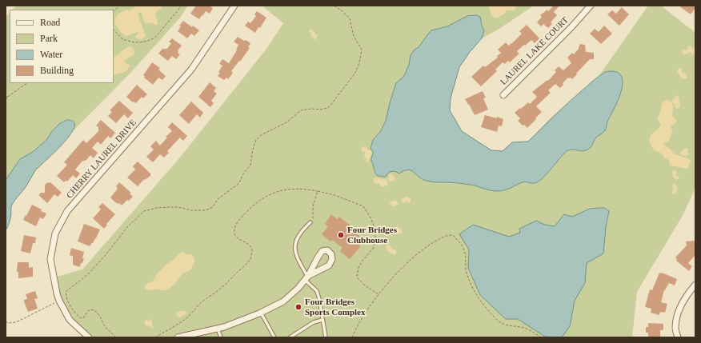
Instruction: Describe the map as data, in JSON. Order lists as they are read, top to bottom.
{
  "streets": {
    "street": ["LAUREL LAKE COURT", "CHERRY LAUREL DRIVE"]
  },
  "places": ["Four Bridges Clubhouse", "Four Bridges Sports Complex"],
  "legend": [
    "Road",
    "Park",
    "Water",
    "Building"
  ]
}
